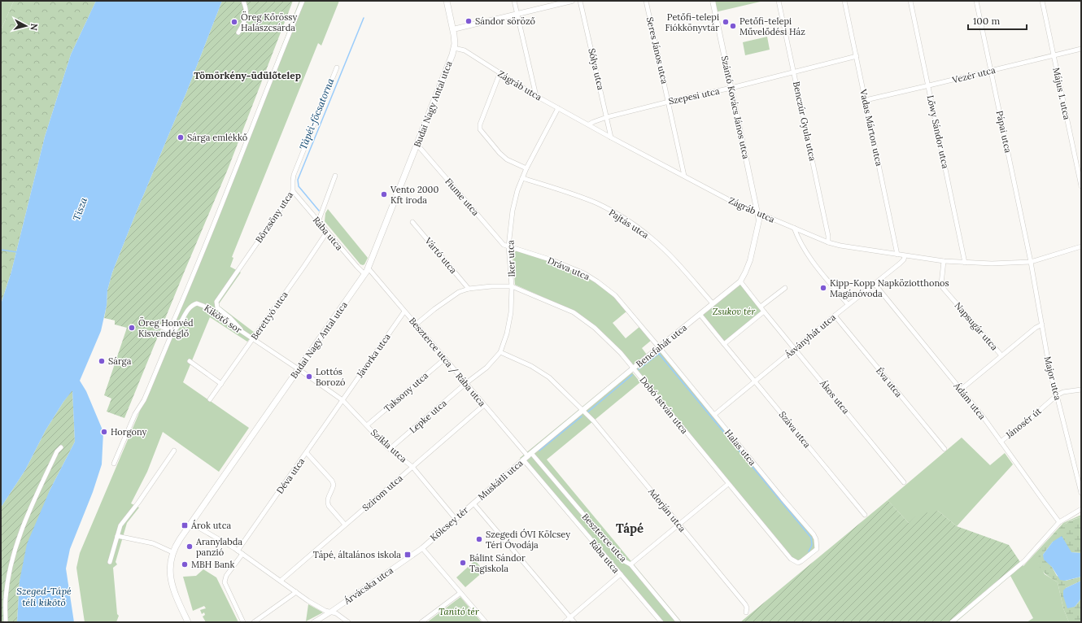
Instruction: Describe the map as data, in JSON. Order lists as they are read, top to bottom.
{
  "streets": {
    "main road": ["Budai Nagy Antal utca"],
    "street": [
      "Seres János utca",
      "Sólya utca",
      "Vezér utca",
      "Zágráb utca",
      "Május 1. utca",
      "Szepesi utca",
      "Szántó Kovács János utca",
      "Benczúr Gyula utca",
      "Vadas Márton utca",
      "Lőwy Sándor utca",
      "Pápai utca",
      "Fiume utca",
      "Börzsöny utca",
      "Pajtás utca",
      "Rába utca",
      "Vártó utca",
      "Iker utca",
      "Dráva utca",
      "Berettyó utca",
      "Kikötő sor",
      "Napsugár utca",
      "Ásványhát utca",
      "Bencfahát utca",
      "Jávorka utca",
      "Beszterce utca / Rába utca",
      "Major utca",
      "Éva utca",
      "Taksony utca",
      "Ákos utca",
      "Ádám utca",
      "Dobó István utca",
      "Lepke utca",
      "Jánosér út",
      "Száva utca",
      "Szikla utca",
      "Halas utca",
      "Déva utca",
      "Muskátli utca",
      "Szirom utca",
      "Adorján utca",
      "Kölcsey tér",
      "Beszterce utca",
      "Árvácska utca"
    ]
  },
  "crossings": [
    ["Seres János utca", "Zágráb utca"],
    ["Seres János utca", "Szepesi utca"],
    ["Sólya utca", "Zágráb utca"],
    ["Sólya utca", "Szepesi utca"],
    ["Vezér utca", "Május 1. utca"],
    ["Vezér utca", "Vadas Márton utca"],
    ["Vezér utca", "Lőwy Sándor utca"],
    ["Vezér utca", "Pápai utca"],
    ["Zágráb utca", "Szepesi utca"],
    ["Zágráb utca", "Budai Nagy Antal utca"],
    ["Zágráb utca", "Szántó Kovács János utca"],
    ["Zágráb utca", "Benczúr Gyula utca"],
    ["Zágráb utca", "Vadas Márton utca"],
    ["Zágráb utca", "Lőwy Sándor utca"],
    ["Zágráb utca", "Pápai utca"],
    ["Zágráb utca", "Iker utca"],
    ["Zágráb utca", "Napsugár utca"],
    ["Zágráb utca", "Ásványhát utca"],
    ["Zágráb utca", "Bencfahát utca"],
    ["Zágráb utca", "Major utca"],
    ["Szepesi utca", "Szántó Kovács János utca"],
    ["Szepesi utca", "Benczúr Gyula utca"],
    ["Szepesi utca", "Vadas Márton utca"],
    ["Budai Nagy Antal utca", "Fiume utca"],
    ["Budai Nagy Antal utca", "Rába utca"],
    ["Budai Nagy Antal utca", "Kikötő sor"],
    ["Budai Nagy Antal utca", "Beszterce utca / Rába utca"],
    ["Budai Nagy Antal utca", "Szikla utca"],
    ["Szántó Kovács János utca", "Bencfahát utca"],
    ["Pápai utca", "Major utca"],
    ["Fiume utca", "Iker utca"],
    ["Fiume utca", "Dráva utca"],
    ["Börzsöny utca", "Rába utca"],
    ["Börzsöny utca", "Kikötő sor"],
    ["Pajtás utca", "Iker utca"],
    ["Pajtás utca", "Bencfahát utca"],
    ["Rába utca", "Berettyó utca"],
    ["Rába utca", "Muskátli utca"],
    ["Vártó utca", "Dobó István utca"],
    ["Iker utca", "Dráva utca"],
    ["Iker utca", "Beszterce utca / Rába utca"],
    ["Iker utca", "Dobó István utca"],
    ["Iker utca", "Lepke utca"],
    ["Iker utca", "Adorján utca"],
    ["Dráva utca", "Bencfahát utca"],
    ["Dráva utca", "Halas utca"],
    ["Berettyó utca", "Kikötő sor"],
    ["Kikötő sor", "Szikla utca"],
    ["Ásványhát utca", "Éva utca"],
    ["Ásványhát utca", "Ákos utca"],
    ["Ásványhát utca", "Ádám utca"],
    ["Ásványhát utca", "Száva utca"],
    ["Ásványhát utca", "Halas utca"],
    ["Bencfahát utca", "Beszterce utca / Rába utca"],
    ["Bencfahát utca", "Dobó István utca"],
    ["Bencfahát utca", "Halas utca"],
    ["Bencfahát utca", "Muskátli utca"],
    ["Bencfahát utca", "Adorján utca"],
    ["Bencfahát utca", "Beszterce utca"],
    ["Jávorka utca", "Beszterce utca / Rába utca"],
    ["Jávorka utca", "Szikla utca"],
    ["Jávorka utca", "Déva utca"],
    ["Beszterce utca / Rába utca", "Taksony utca"],
    ["Beszterce utca / Rába utca", "Dobó István utca"],
    ["Beszterce utca / Rába utca", "Lepke utca"],
    ["Beszterce utca / Rába utca", "Muskátli utca"],
    ["Beszterce utca / Rába utca", "Szirom utca"],
    ["Beszterce utca / Rába utca", "Beszterce utca"],
    ["Major utca", "Jánosér út"],
    ["Taksony utca", "Szikla utca"],
    ["Ádám utca", "Jánosér út"],
    ["Dobó István utca", "Halas utca"],
    ["Lepke utca", "Szikla utca"],
    ["Szikla utca", "Déva utca"],
    ["Szikla utca", "Szirom utca"],
    ["Szikla utca", "Kölcsey tér"],
    ["Muskátli utca", "Kölcsey tér"],
    ["Muskátli utca", "Beszterce utca"],
    ["Kölcsey tér", "Árvácska utca"]
  ],
  "districts": ["Tömörkény-üdülőtelep", "Tápé"],
  "water": ["Tápéi-főcsatorna", "Tisza", "Szeged-Tápé téli kikötő"],
  "parks": ["Zsukov tér", "Tanító tér"],
  "places": {
    "other": [
      "Sándor söröző",
      "Öreg Kőrössy Halászcsárda",
      "Petőfi-telepi Fiókkönyvtár",
      "Petőfi-telepi Művelődési Ház",
      "Sárga emlékkő",
      "Vento 2000 Kft iroda",
      "Kipp-Kopp Napköziotthonos Magánóvoda",
      "Öreg Honvéd Kisvendéglő",
      "Sárga",
      "Lottós Borozó",
      "Horgony",
      "Szegedi ÓVI Kölcsey Téri Óvodája",
      "Aranylabda panzió",
      "Bálint Sándor Tagiskola",
      "MBH Bank"
    ],
    "transit": ["Árok utca", "Tápé, általános iskola"]
  },
  "scale_bar": "100 m",
  "north": "right"
}
